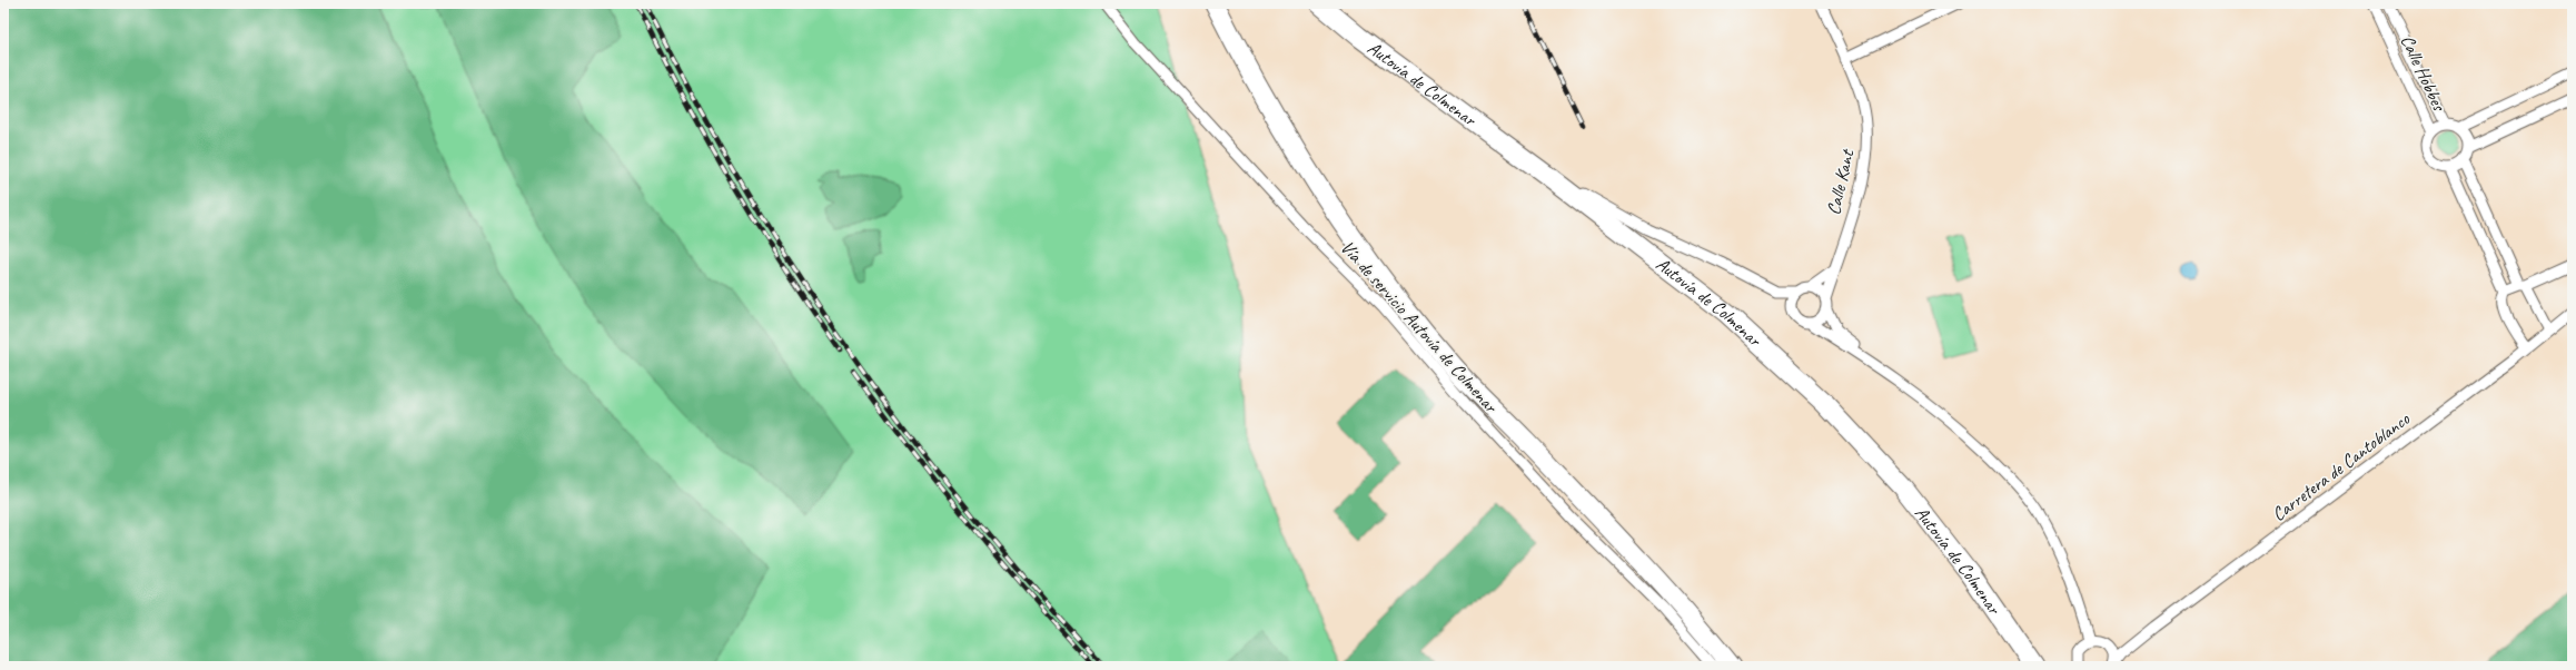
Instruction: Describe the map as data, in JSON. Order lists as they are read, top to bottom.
{
  "streets": {
    "highway": ["Autovía de Colmenar"],
    "street": [
      "Calle Hobbes",
      "Calle Kant",
      "Vía de servicio Autovía de Colmenar",
      "Carretera de Cantoblanco"
    ]
  }
}
